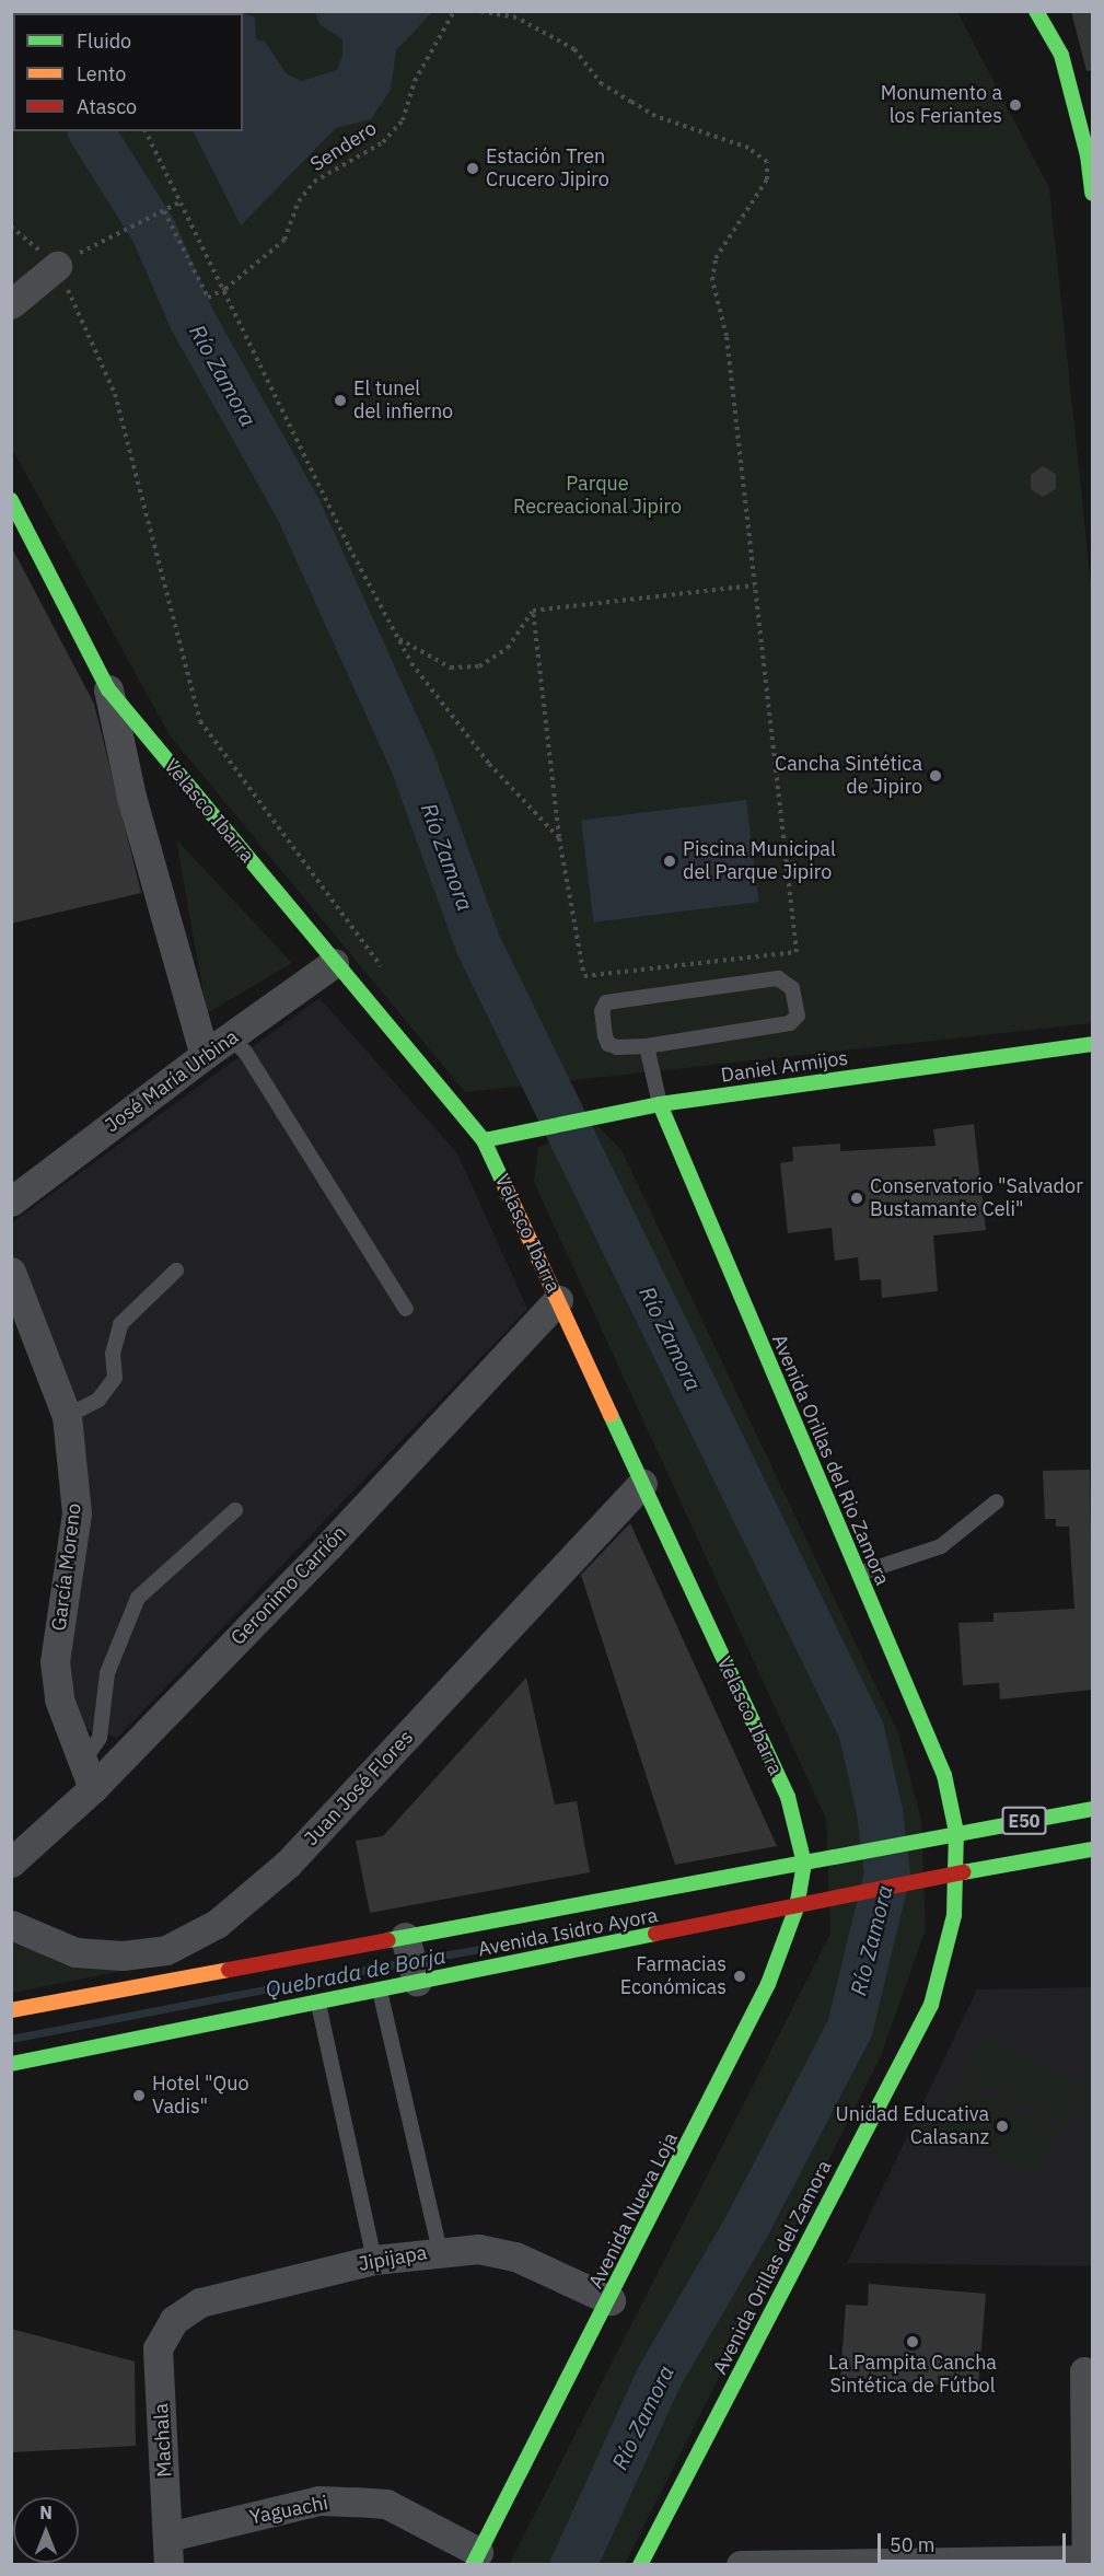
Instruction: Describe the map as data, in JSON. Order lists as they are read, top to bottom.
{
  "streets": {
    "main road": [
      "Velasco Ibarra",
      "Daniel Armijos",
      "Avenida Orillas del Rio Zamora",
      "E50",
      "Avenida Isidro Ayora",
      "Avenida Nueva Loja",
      "Avenida Orillas del Zamora"
    ],
    "street": [
      "José María Urbina",
      "García Moreno",
      "Geronimo Carrión",
      "Juan José Flores",
      "Jipijapa",
      "Machala",
      "Yaguachi"
    ],
    "path": ["Sendero"]
  },
  "crossings": [
    ["Velasco Ibarra", "Daniel Armijos"],
    ["Velasco Ibarra", "José María Urbina"],
    ["Velasco Ibarra", "Geronimo Carrión"],
    ["Velasco Ibarra", "Juan José Flores"],
    ["Velasco Ibarra", "Avenida Isidro Ayora"],
    ["Velasco Ibarra", "Avenida Nueva Loja"],
    ["Daniel Armijos", "Avenida Orillas del Rio Zamora"],
    ["Avenida Orillas del Rio Zamora", "Avenida Isidro Ayora"],
    ["Avenida Orillas del Rio Zamora", "Avenida Orillas del Zamora"],
    ["García Moreno", "Geronimo Carrión"],
    ["Avenida Isidro Ayora", "Avenida Nueva Loja"],
    ["Avenida Isidro Ayora", "Avenida Orillas del Zamora"],
    ["Avenida Nueva Loja", "Jipijapa"],
    ["Avenida Nueva Loja", "Yaguachi"],
    ["Jipijapa", "Machala"],
    ["Machala", "Yaguachi"]
  ],
  "water": ["Río Zamora", "Quebrada de Borja"],
  "parks": ["Parque Recreacional Jipiro"],
  "places": [
    "Monumento a los Feriantes",
    "Estación Tren Crucero Jipiro",
    "El tunel del infierno",
    "Cancha Sintética de Jipiro",
    "Piscina Municipal del Parque Jipiro",
    "Conservatorio \"Salvador Bustamante Celi\"",
    "Farmacias Económicas",
    "Hotel \"Quo Vadis\"",
    "Unidad Educativa Calasanz",
    "La Pampita Cancha Sintética de Fútbol"
  ],
  "legend": ["Fluido", "Lento", "Atasco"],
  "scale_bar": "50 m",
  "north": "top"
}
